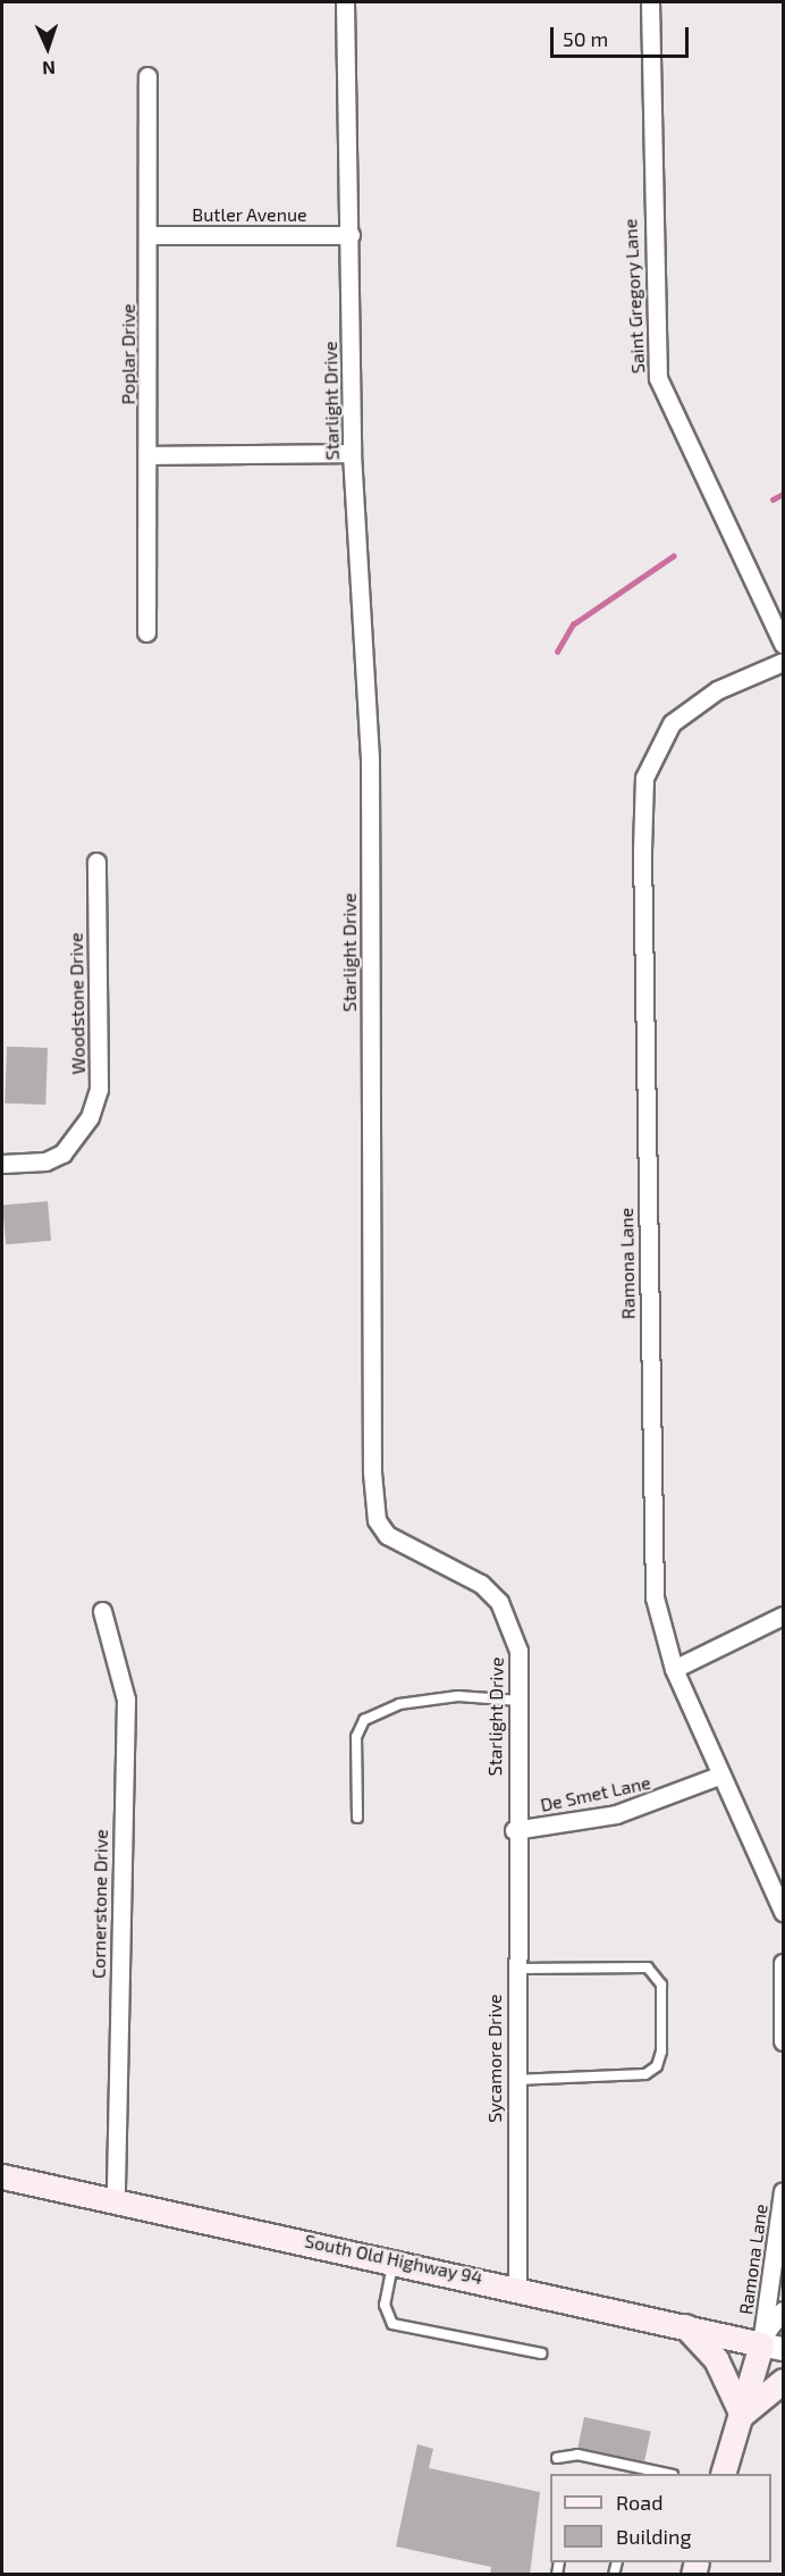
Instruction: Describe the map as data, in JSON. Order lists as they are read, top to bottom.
{
  "streets": {
    "main road": ["South Old Highway 94"],
    "street": [
      "Butler Avenue",
      "Saint Gregory Lane",
      "Poplar Drive",
      "Starlight Drive",
      "Woodstone Drive",
      "Ramona Lane",
      "De Smet Lane",
      "Cornerstone Drive",
      "Sycamore Drive"
    ]
  },
  "crossings": [
    ["Butler Avenue", "Poplar Drive"],
    ["Butler Avenue", "Starlight Drive"],
    ["Starlight Drive", "De Smet Lane"],
    ["Starlight Drive", "Sycamore Drive"],
    ["Ramona Lane", "De Smet Lane"],
    ["Ramona Lane", "South Old Highway 94"],
    ["De Smet Lane", "Sycamore Drive"],
    ["Cornerstone Drive", "South Old Highway 94"],
    ["Sycamore Drive", "South Old Highway 94"]
  ],
  "legend": ["Road", "Building"],
  "scale_bar": "50 m",
  "north": "bottom"
}
